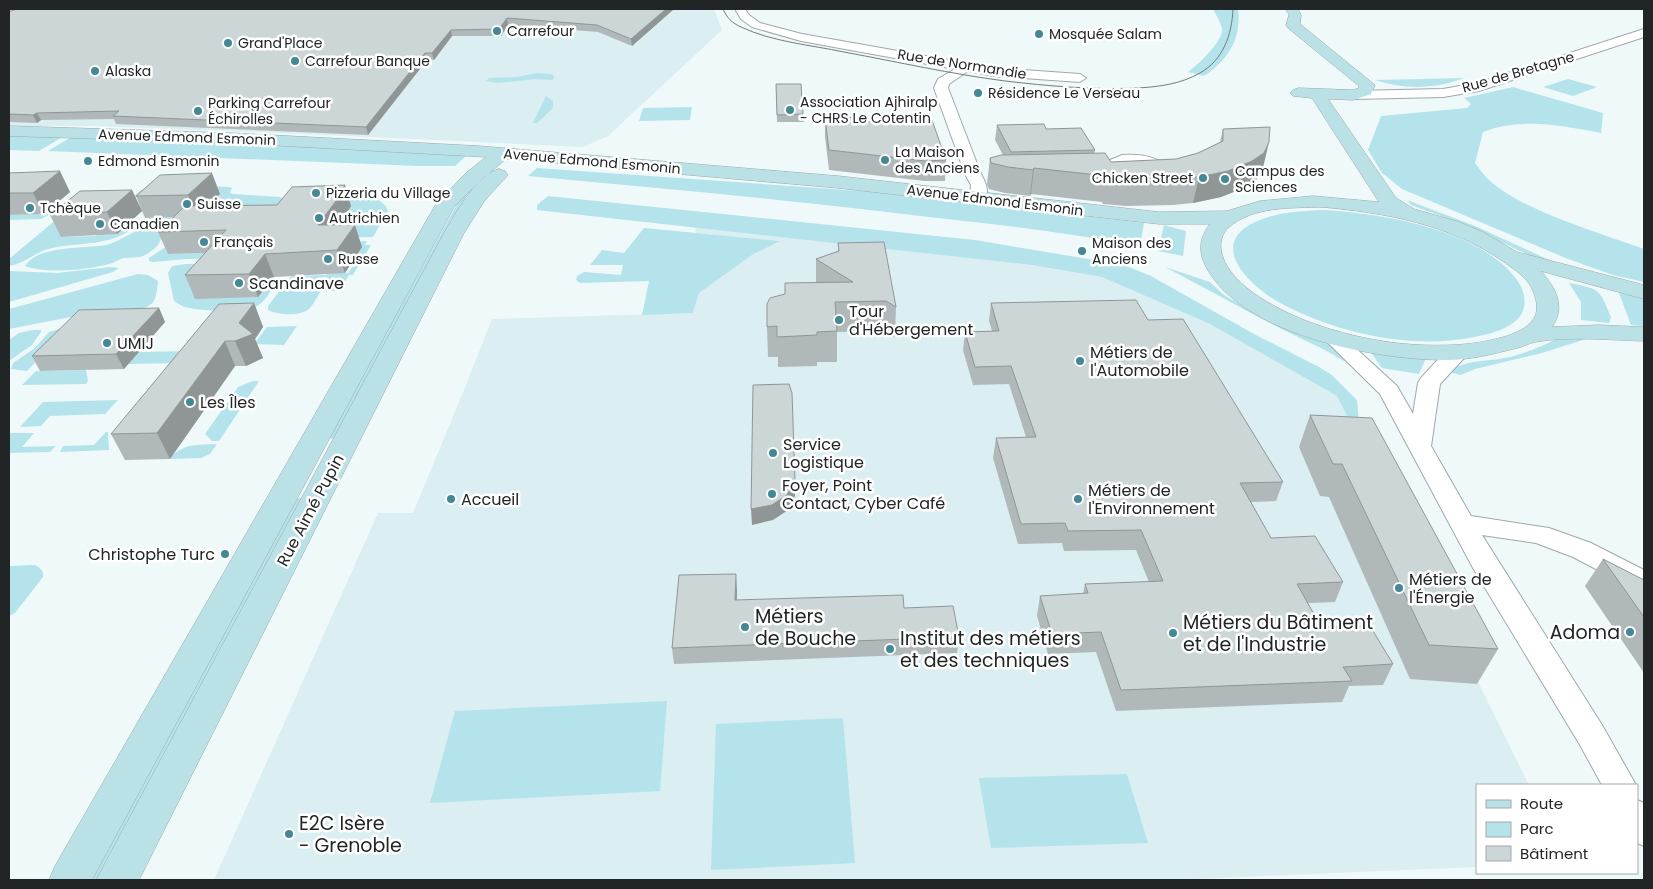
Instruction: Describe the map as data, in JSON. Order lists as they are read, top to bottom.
{
  "streets": {
    "main road": ["Rue de Bretagne", "Avenue Edmond Esmonin", "Rue Aimé Pupin"],
    "street": ["Rue de Normandie"]
  },
  "crossings": [
    ["Avenue Edmond Esmonin", "Rue Aimé Pupin"]
  ],
  "places": [
    "Carrefour",
    "Mosquée Salam",
    "Grand'Place",
    "Carrefour Banque",
    "Alaska",
    "Résidence Le Verseau",
    "Association Ajhiralp - CHRS Le Cotentin",
    "Parking Carrefour Échirolles",
    "La Maison des Anciens",
    "Edmond Esmonin",
    "Chicken Street",
    "Campus des Sciences",
    "Pizzeria du Village",
    "Suisse",
    "Tchèque",
    "Autrichien",
    "Canadien",
    "Français",
    "Maison des Anciens",
    "Russe",
    "Scandinave",
    "Tour d'Hébergement",
    "UMIJ",
    "Métiers de l'Automobile",
    "Les Îles",
    "Service Logistique",
    "Foyer, Point Contact, Cyber Café",
    "Accueil",
    "Métiers de l'Environnement",
    "Christophe Turc",
    "Métiers de l'Énergie",
    "Métiers de Bouche",
    "Adoma",
    "Métiers du Bâtiment et de l'Industrie",
    "Institut des métiers et des techniques",
    "E2C Isère - Grenoble"
  ],
  "legend": ["Route", "Parc", "Bâtiment"]
}
